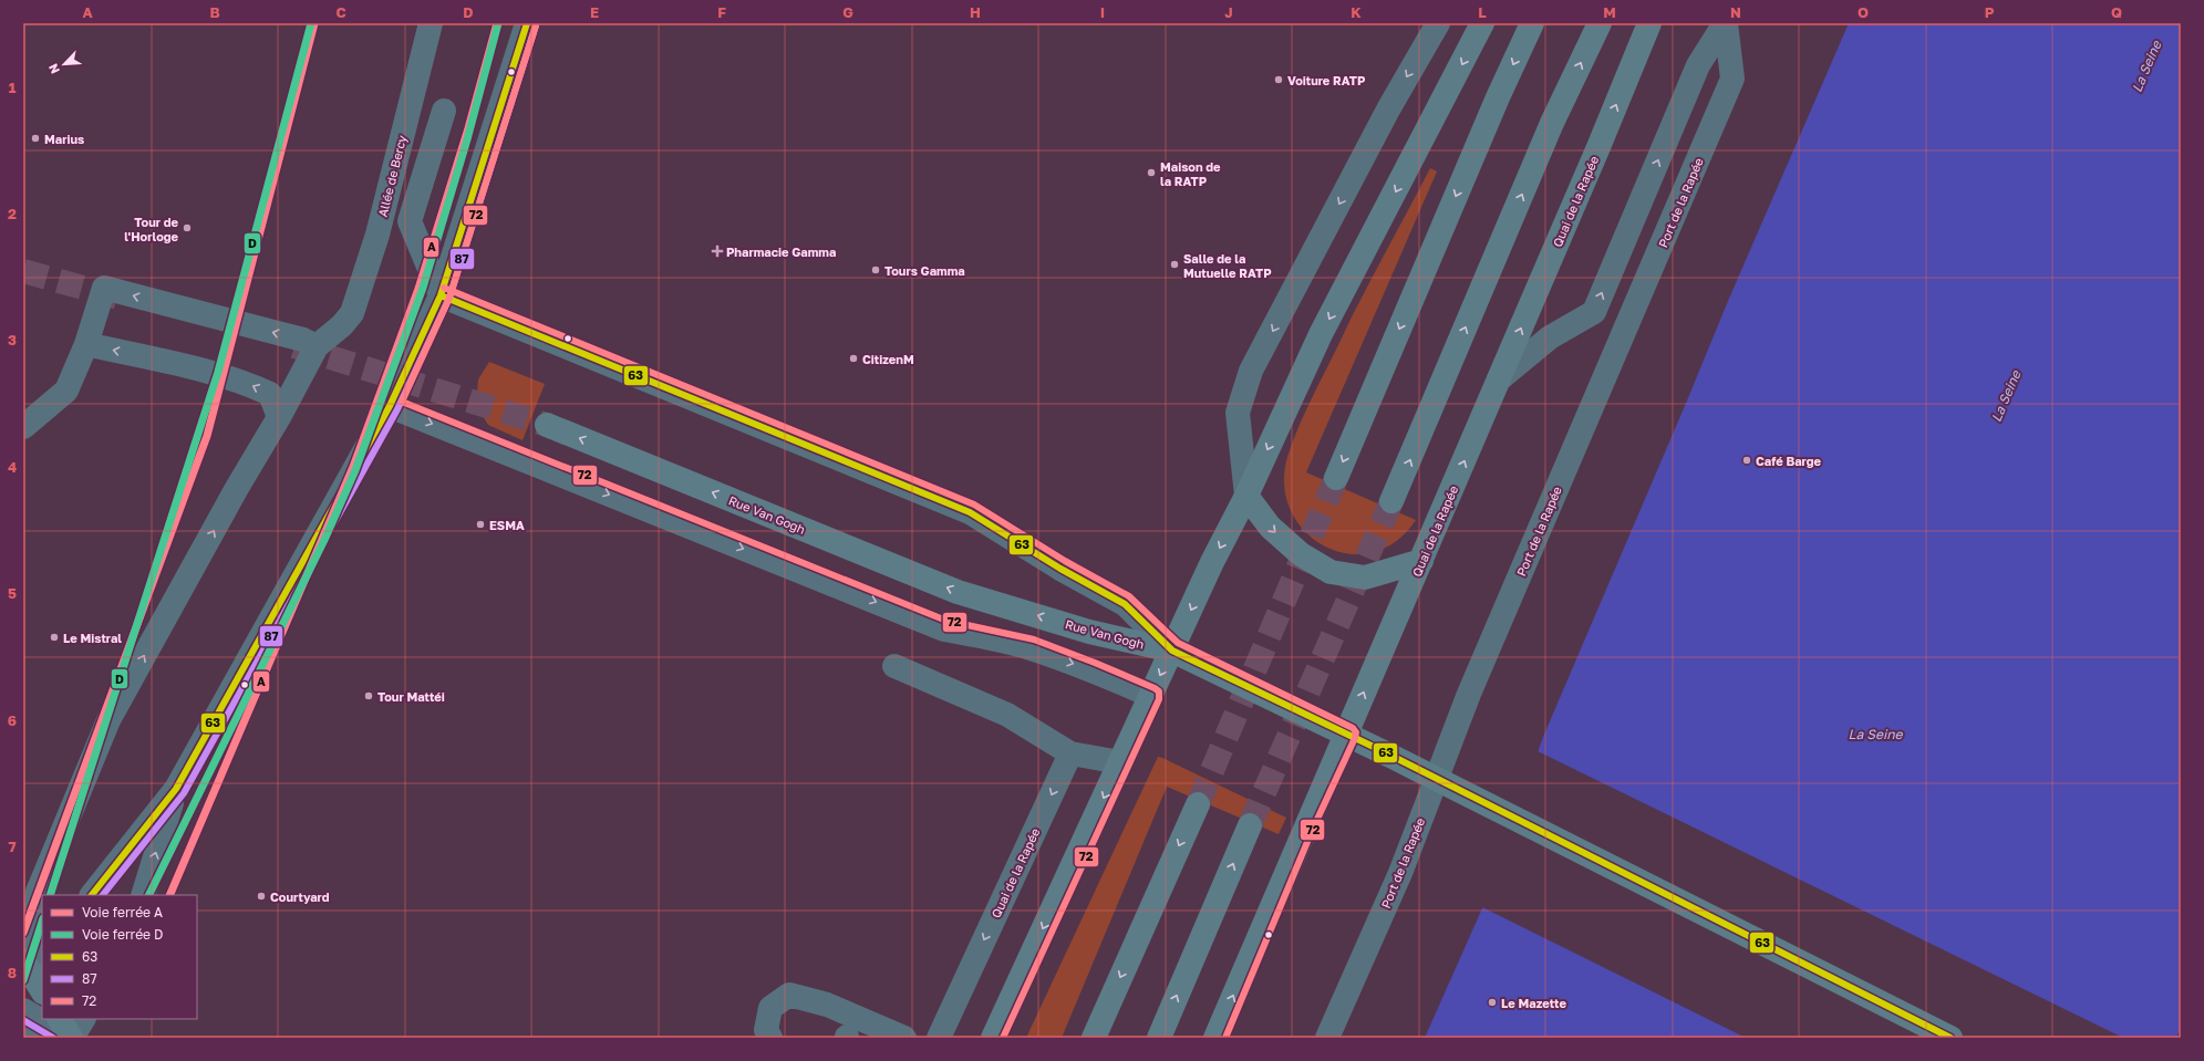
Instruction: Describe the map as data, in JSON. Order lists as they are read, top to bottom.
{
  "streets": {
    "main road": ["Quai de la Rapée", "Rue Van Gogh"],
    "street": ["Allée de Bercy", "Port de la Rapée"]
  },
  "crossings": [
    ["Quai de la Rapée", "Port de la Rapée"]
  ],
  "water": ["La Seine"],
  "places": {
    "other": [
      "Voiture RATP",
      "Marius",
      "Maison de la RATP",
      "Tour de l'Horloge",
      "Salle de la Mutuelle RATP",
      "Tours Gamma",
      "CitizenM",
      "Café Barge",
      "ESMA",
      "Le Mistral",
      "Tour Mattéi",
      "Courtyard",
      "Le Mazette"
    ],
    "health": ["Pharmacie Gamma"]
  },
  "lines": [
    "rail line A",
    "rail line D",
    "transit line 63",
    "transit line 87",
    "transit line 72"
  ],
  "legend": [
    "Voie ferrée A",
    "Voie ferrée D",
    "63",
    "87",
    "72"
  ],
  "north": "bottom left",
  "grid": {
    "columns": [
      "A",
      "B",
      "C",
      "D",
      "E",
      "F",
      "G",
      "H",
      "I",
      "J",
      "K",
      "L",
      "M",
      "N",
      "O",
      "P",
      "Q"
    ],
    "rows": [
      "1",
      "2",
      "3",
      "4",
      "5",
      "6",
      "7",
      "8"
    ]
  }
}
